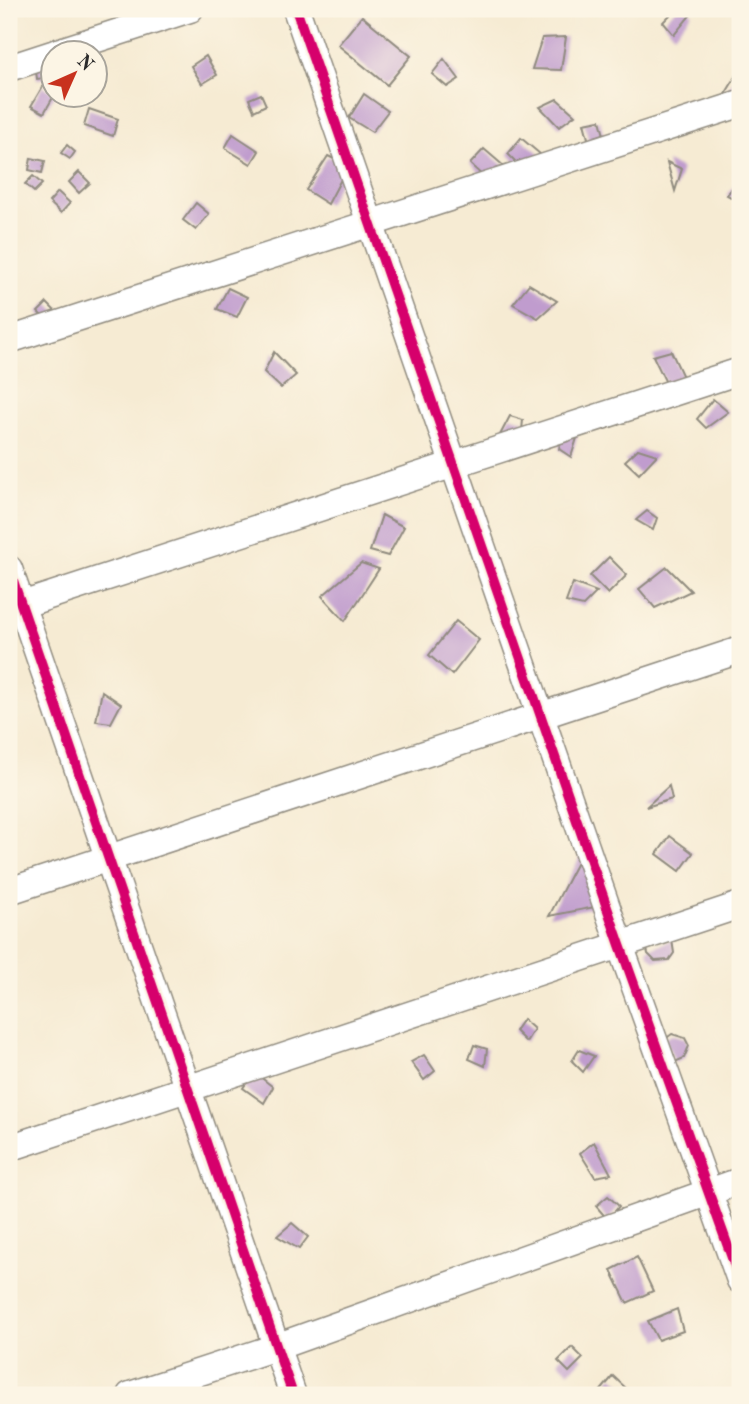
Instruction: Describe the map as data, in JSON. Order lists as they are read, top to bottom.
{
  "north": "top right"
}
